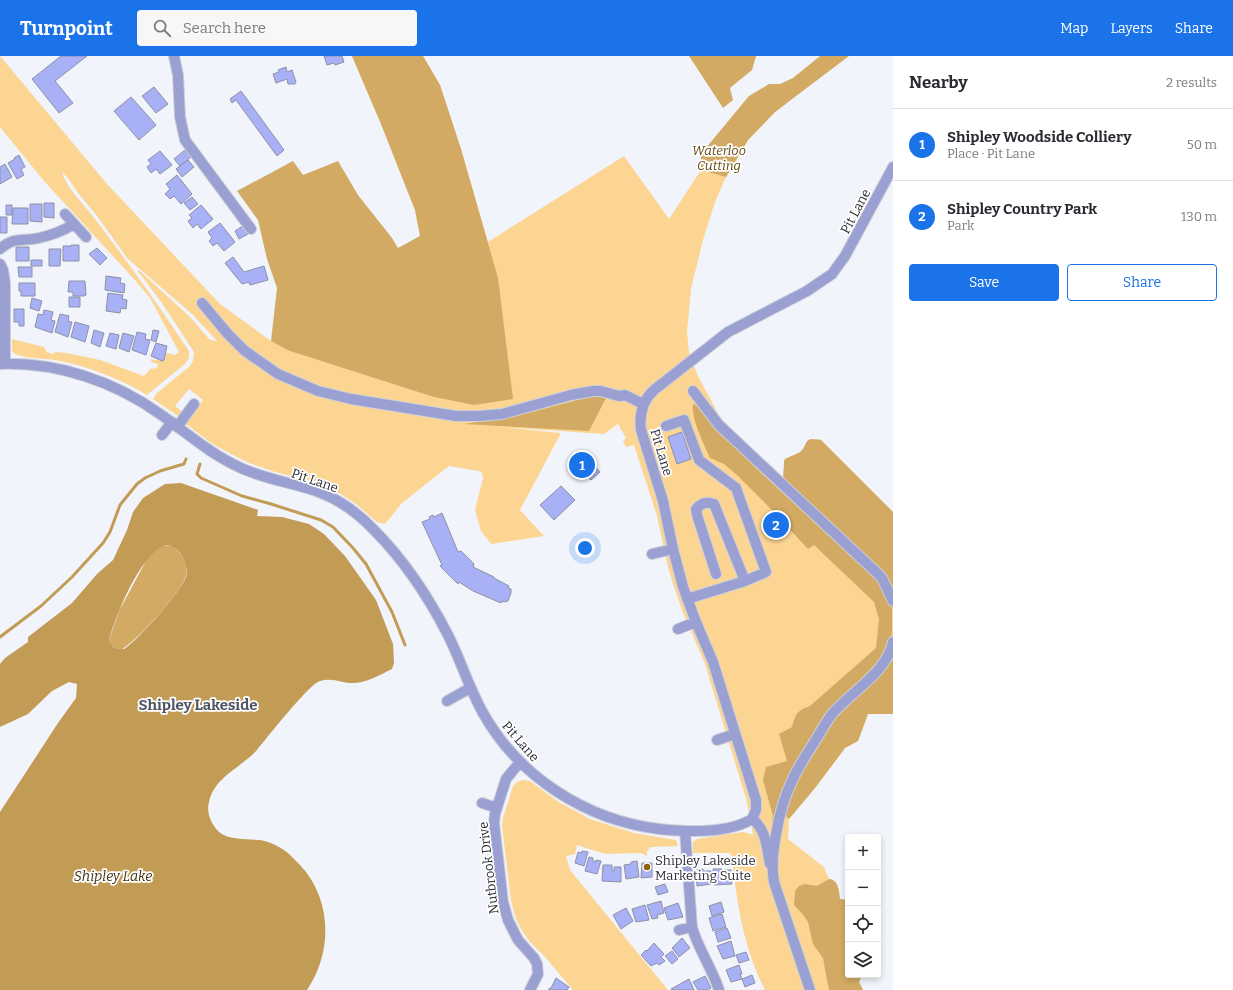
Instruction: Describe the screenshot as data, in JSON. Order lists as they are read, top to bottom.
{
  "streets": {
    "street": ["Pit Lane", "Nutbrook Drive"]
  },
  "crossings": [
    ["Pit Lane", "Nutbrook Drive"]
  ],
  "districts": ["Shipley Lakeside"],
  "water": ["Shipley Lake"],
  "parks": ["Waterloo Cutting"],
  "places": ["Shipley Lakeside Marketing Suite"],
  "page": {
    "header": "Turnpoint",
    "search": "Search here",
    "nav": ["Map", "Layers", "Share"],
    "heading": ["Nearby", "2 results"],
    "list": [
      {
        "mark": "1",
        "name": "Shipley Woodside Colliery",
        "note": "Place · Pit Lane",
        "value": "50 m"
      },
      {
        "mark": "2",
        "name": "Shipley Country Park",
        "note": "Park",
        "value": "130 m"
      }
    ],
    "buttons": ["Save", "Share"],
    "pins": ["1", "2"],
    "map_buttons": ["+", "−"]
  }
}
